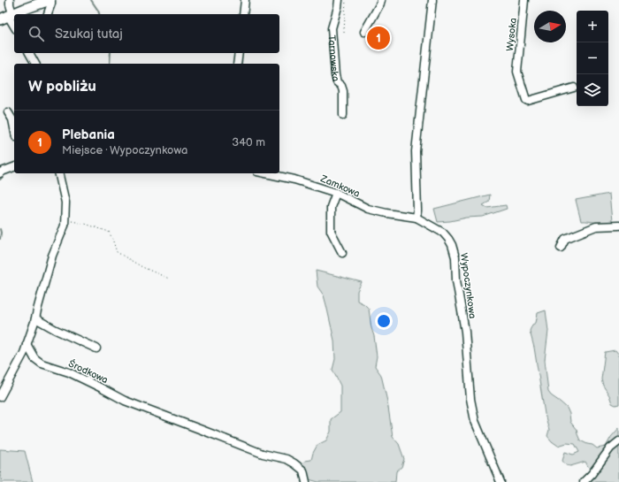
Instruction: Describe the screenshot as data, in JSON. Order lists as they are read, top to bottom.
{
  "streets": {
    "street": [
      "Wysoka",
      "Tarnowska",
      "Zamkowa",
      "Wypoczynkowa",
      "Środkowa"
    ]
  },
  "crossings": [
    ["Zamkowa", "Wypoczynkowa"]
  ],
  "north": "right",
  "page": {
    "map_buttons": ["+", "−"],
    "search": "Szukaj tutaj",
    "pins": "1",
    "heading": "W pobliżu",
    "list": [
      {
        "mark": "1",
        "name": "Plebania",
        "note": "Miejsce · Wypoczynkowa",
        "value": "340 m"
      }
    ]
  }
}
